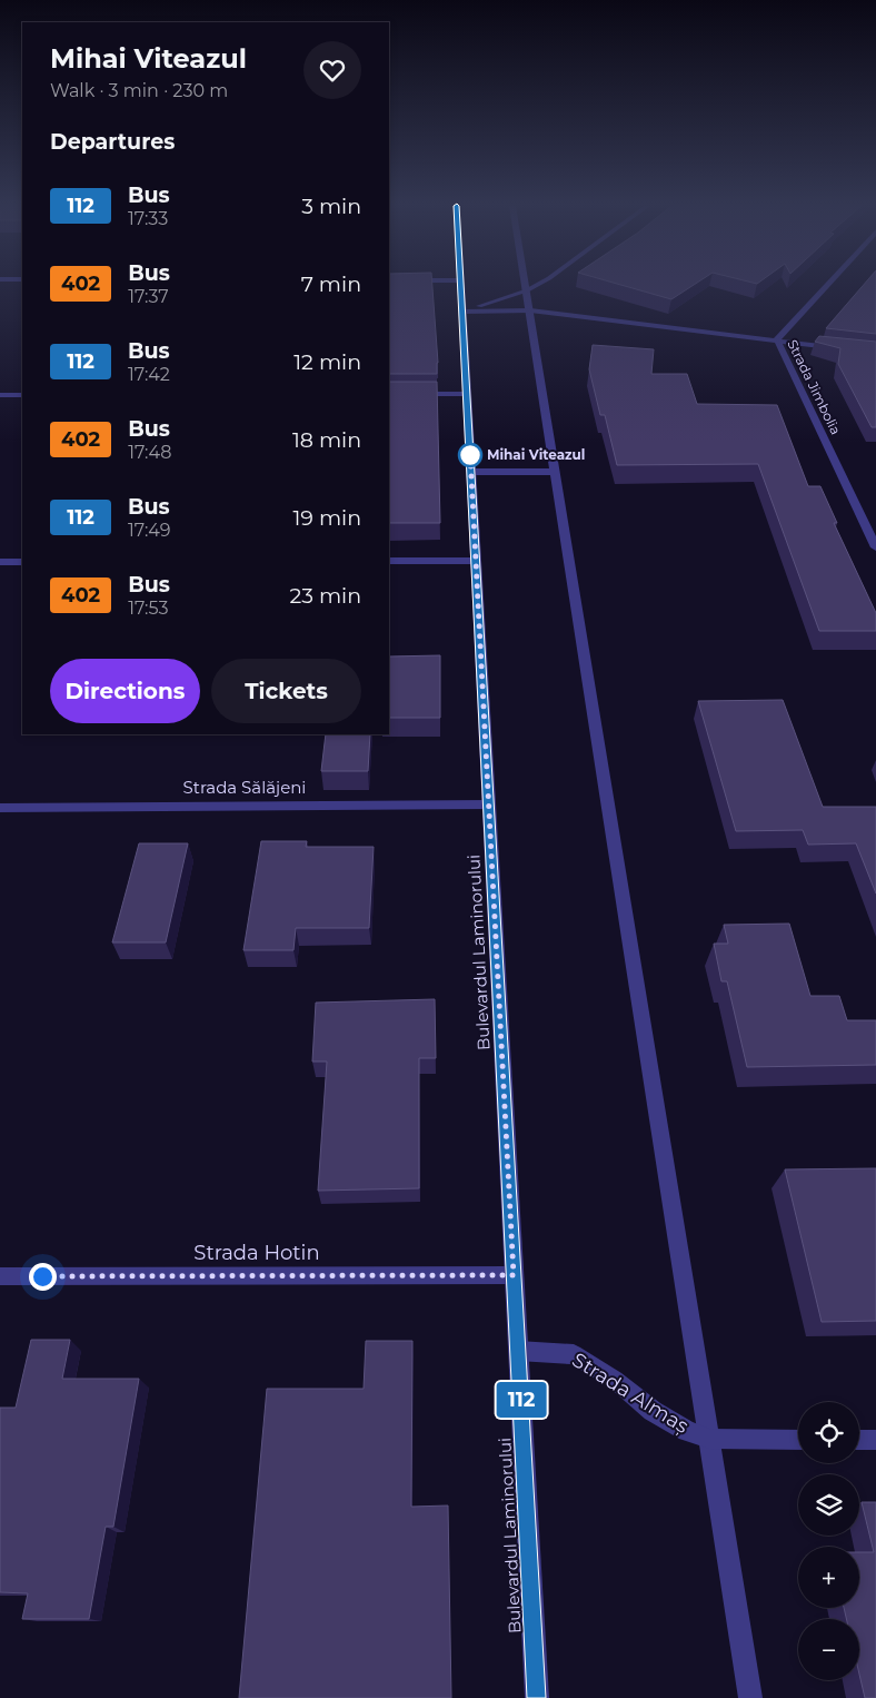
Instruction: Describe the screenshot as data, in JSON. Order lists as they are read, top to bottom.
{
  "streets": {
    "street": [
      "Strada Jimbolia",
      "Strada Sălăjeni",
      "Bulevardul Laminorului",
      "Strada Hotin",
      "Strada Almaș"
    ]
  },
  "crossings": [
    ["Strada Sălăjeni", "Bulevardul Laminorului"],
    ["Bulevardul Laminorului", "Strada Hotin"],
    ["Bulevardul Laminorului", "Strada Almaș"]
  ],
  "places": ["Mihai Viteazul"],
  "lines": ["bus line 112"],
  "page": {
    "on_map": "112",
    "heading": [
      ["Mihai Viteazul", "Walk · 3 min · 230 m"],
      "Departures"
    ],
    "list": [
      {
        "mark": "112",
        "name": "Bus",
        "note": "17:33",
        "value": "3 min"
      },
      {
        "mark": "402",
        "name": "Bus",
        "note": "17:37",
        "value": "7 min"
      },
      {
        "mark": "112",
        "name": "Bus",
        "note": "17:42",
        "value": "12 min"
      },
      {
        "mark": "402",
        "name": "Bus",
        "note": "17:48",
        "value": "18 min"
      },
      {
        "mark": "112",
        "name": "Bus",
        "note": "17:49",
        "value": "19 min"
      },
      {
        "mark": "402",
        "name": "Bus",
        "note": "17:53",
        "value": "23 min"
      }
    ],
    "buttons": ["Directions", "Tickets"],
    "map_buttons": ["+", "−"]
  }
}
